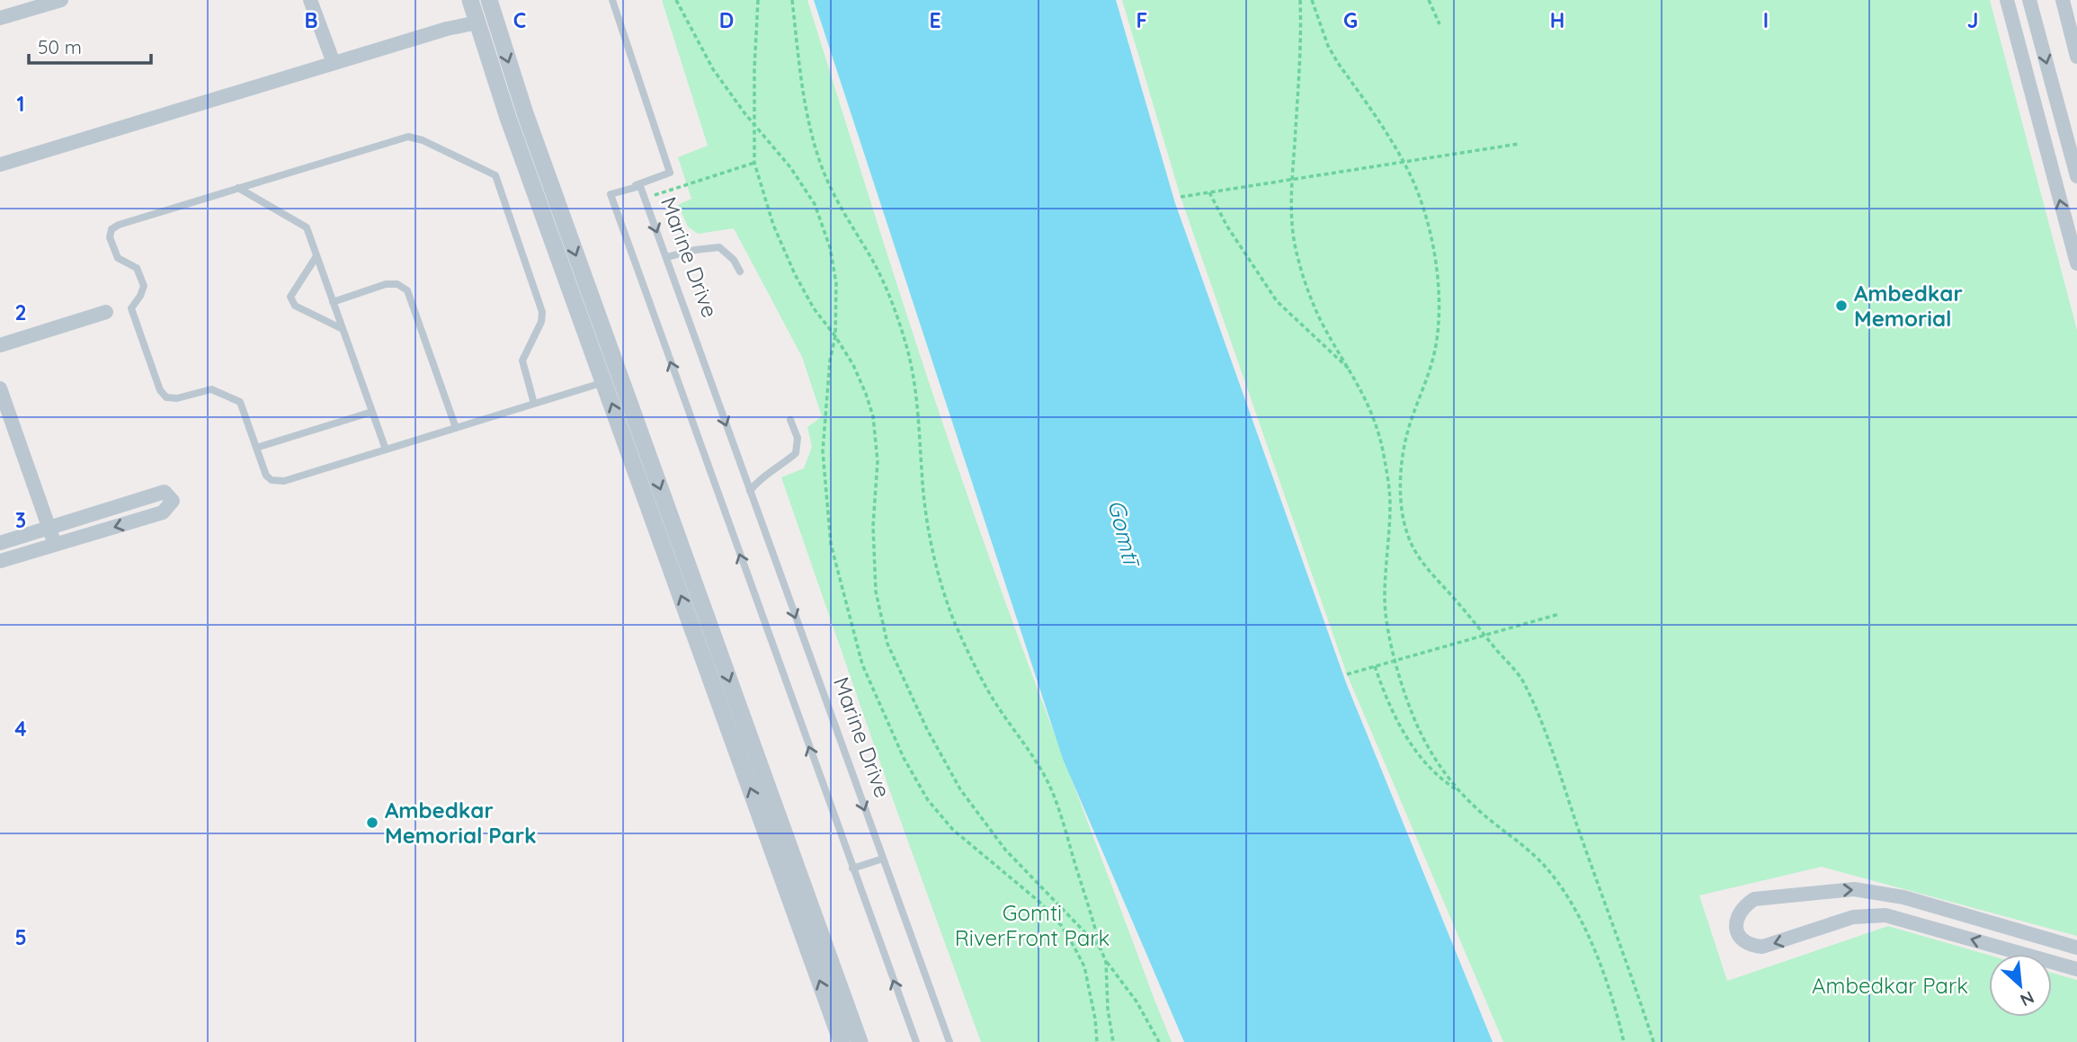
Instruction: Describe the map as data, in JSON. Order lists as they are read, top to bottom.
{
  "streets": {
    "lane": ["Marine Drive"]
  },
  "water": ["Gomtī"],
  "parks": ["Gomti RiverFront Park", "Ambedkar Park"],
  "places": ["Ambedkar Memorial", "Ambedkar Memorial Park"],
  "scale_bar": "50 m",
  "north": "bottom right",
  "grid": {
    "columns": [
      "B",
      "C",
      "D",
      "E",
      "F",
      "G",
      "H",
      "I",
      "J"
    ],
    "rows": [
      "1",
      "2",
      "3",
      "4",
      "5"
    ]
  }
}
